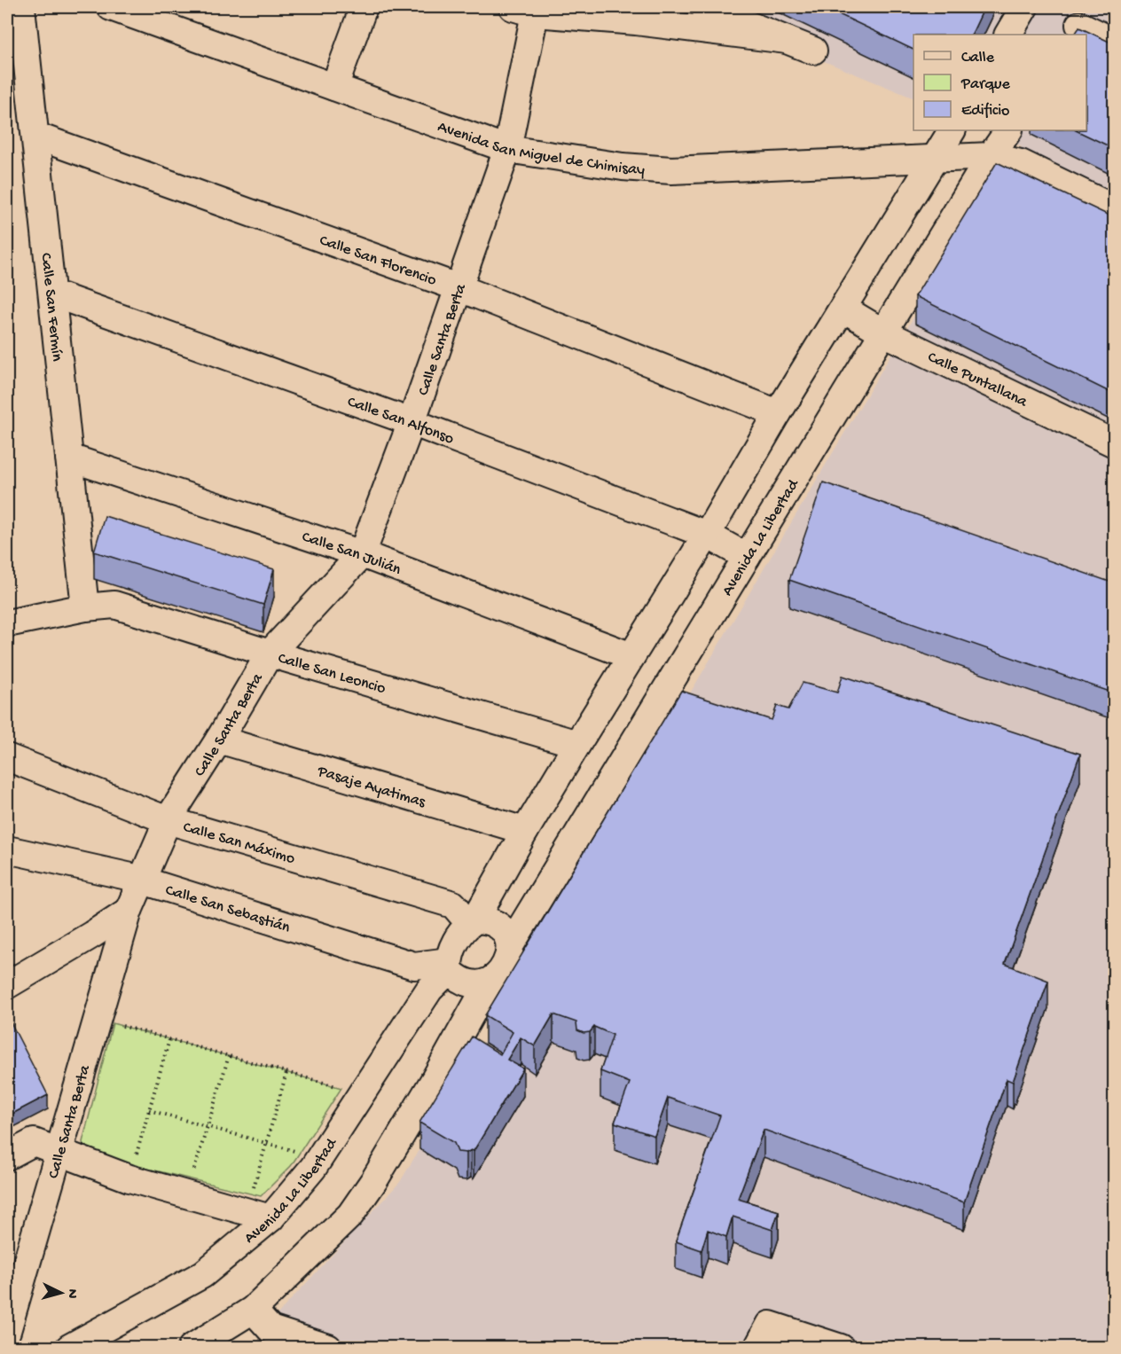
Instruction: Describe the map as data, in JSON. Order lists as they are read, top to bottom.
{
  "streets": {
    "street": [
      "Avenida San Miguel de Chimisay",
      "Calle San Florencio",
      "Calle San Fermín",
      "Calle Santa Berta",
      "Calle Puntallana",
      "Calle San Alfonso",
      "Avenida La Libertad",
      "Calle San Julián",
      "Calle San Leoncio",
      "Pasaje Ayatimas",
      "Calle San Máximo",
      "Calle San Sebastián"
    ]
  },
  "crossings": [
    ["Avenida San Miguel de Chimisay", "Calle Santa Berta"],
    ["Avenida San Miguel de Chimisay", "Avenida La Libertad"],
    ["Calle San Florencio", "Calle San Fermín"],
    ["Calle San Florencio", "Calle Santa Berta"],
    ["Calle San Fermín", "Calle San Alfonso"],
    ["Calle San Fermín", "Calle San Julián"],
    ["Calle San Fermín", "Calle San Leoncio"],
    ["Calle Santa Berta", "Calle San Alfonso"],
    ["Calle Santa Berta", "Calle San Julián"],
    ["Calle Santa Berta", "Calle San Leoncio"],
    ["Calle Santa Berta", "Pasaje Ayatimas"],
    ["Calle Santa Berta", "Calle San Máximo"],
    ["Calle Santa Berta", "Calle San Sebastián"],
    ["Calle Puntallana", "Avenida La Libertad"],
    ["Calle San Alfonso", "Avenida La Libertad"],
    ["Avenida La Libertad", "Calle San Máximo"],
    ["Avenida La Libertad", "Calle San Sebastián"],
    ["Calle San Máximo", "Calle San Sebastián"]
  ],
  "legend": ["Calle", "Parque", "Edificio"],
  "north": "right"
}
